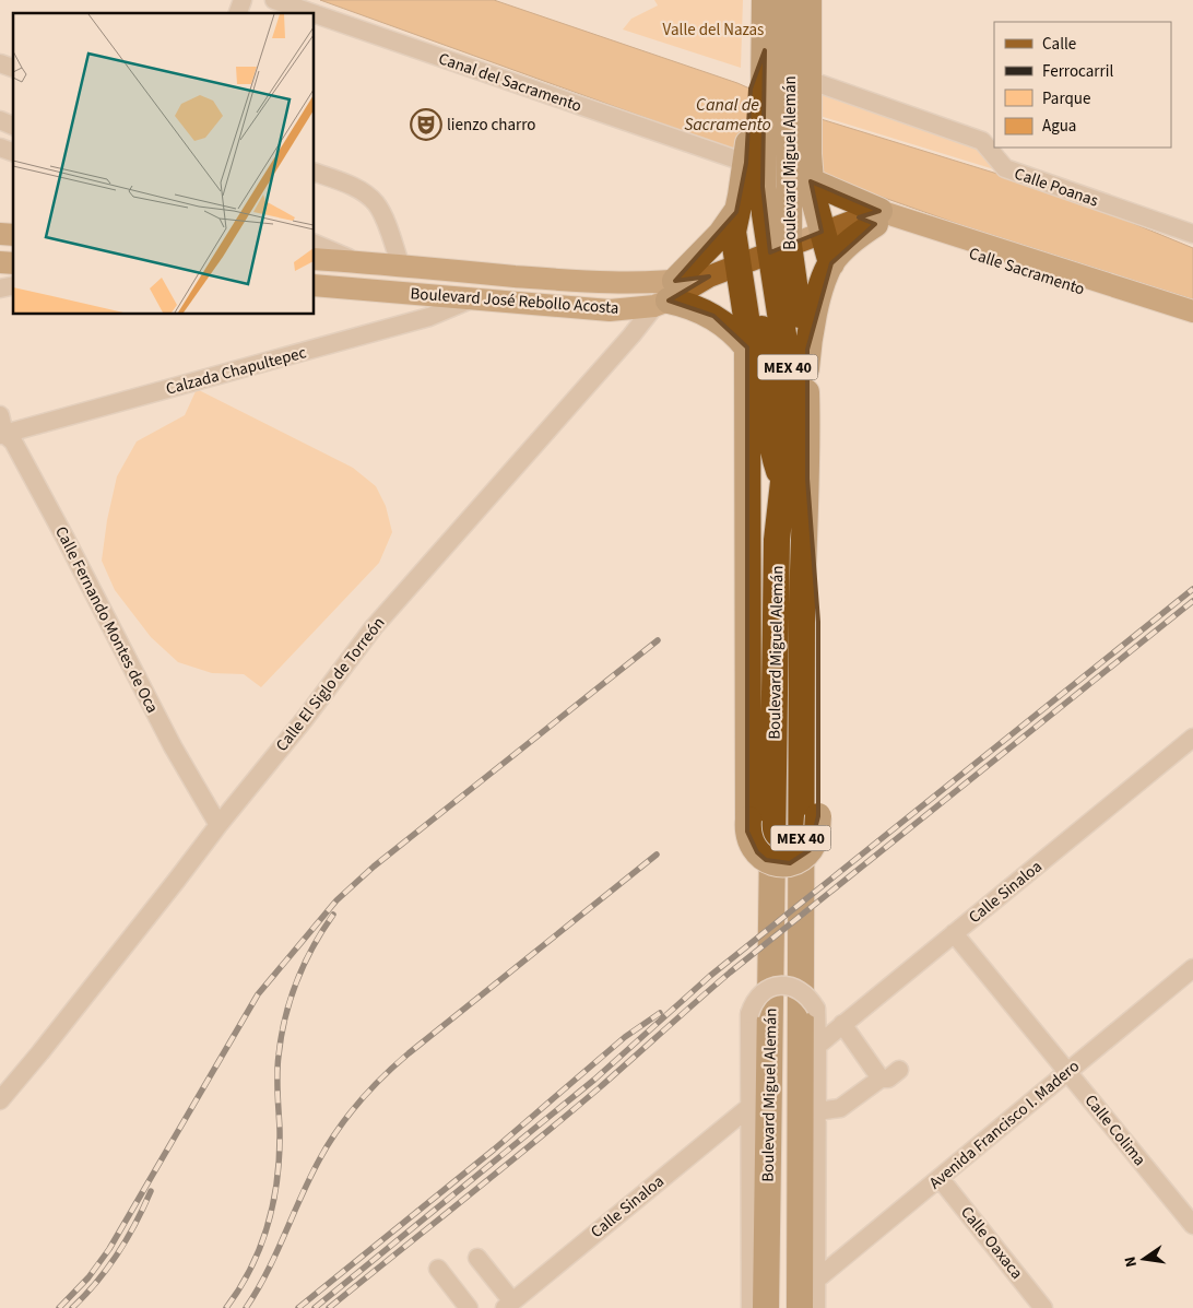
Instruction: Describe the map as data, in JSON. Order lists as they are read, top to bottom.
{
  "streets": {
    "highway": ["Boulevard Miguel Alemán", "MEX 40"],
    "main road": ["Calle Sacramento", "Boulevard José Rebollo Acosta"],
    "street": [
      "Canal del Sacramento",
      "Calle Poanas",
      "Calzada Chapultepec",
      "Calle Fernando Montes de Oca",
      "Calle El Siglo de Torreón",
      "Calle Sinaloa",
      "Avenida Francisco I. Madero",
      "Calle Colima",
      "Calle Oaxaca"
    ]
  },
  "crossings": [
    ["Canal del Sacramento", "Boulevard Miguel Alemán"],
    ["Boulevard Miguel Alemán", "Calle Poanas"],
    ["Boulevard Miguel Alemán", "Boulevard José Rebollo Acosta"],
    ["Boulevard Miguel Alemán", "Avenida Francisco I. Madero"],
    ["Boulevard José Rebollo Acosta", "Calzada Chapultepec"],
    ["Boulevard José Rebollo Acosta", "Calle El Siglo de Torreón"],
    ["Calzada Chapultepec", "Calle Fernando Montes de Oca"],
    ["Calle Fernando Montes de Oca", "Calle El Siglo de Torreón"],
    ["Calle Sinaloa", "Calle Colima"],
    ["Avenida Francisco I. Madero", "Calle Colima"],
    ["Avenida Francisco I. Madero", "Calle Oaxaca"]
  ],
  "water": ["Canal de Sacramento"],
  "parks": ["Valle del Nazas"],
  "places": {
    "theatre": ["lienzo charro"]
  },
  "legend": [
    "Calle",
    "Ferrocarril",
    "Parque",
    "Agua"
  ],
  "north": "left"
}
